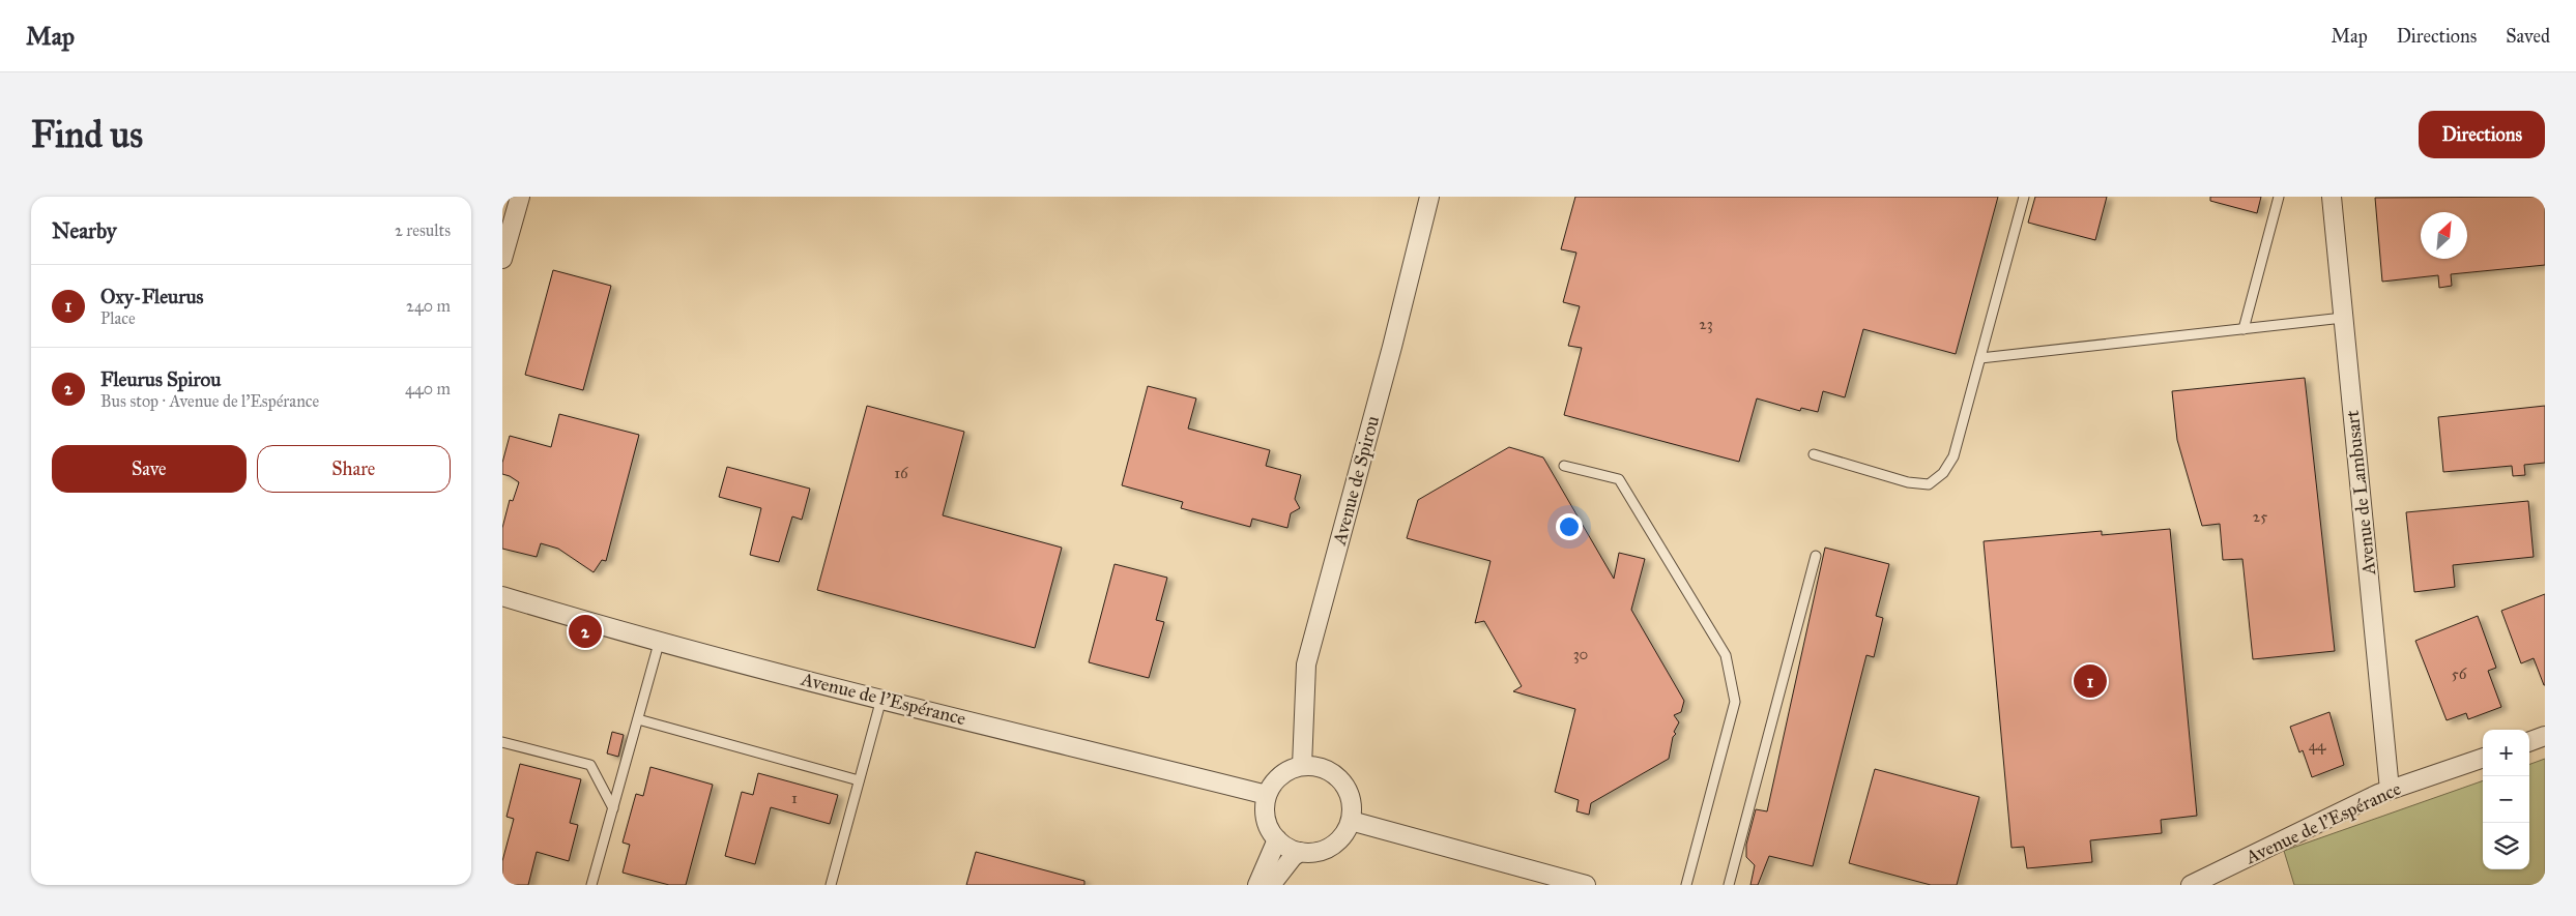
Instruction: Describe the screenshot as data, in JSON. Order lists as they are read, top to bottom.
{
  "streets": {
    "street": ["Avenue de Spirou", "Avenue de Lambusart", "Avenue de l'Espérance"]
  },
  "crossings": [
    ["Avenue de Spirou", "Avenue de l'Espérance"],
    ["Avenue de Lambusart", "Avenue de l'Espérance"]
  ],
  "house_numbers": [
    "23",
    "16",
    "25",
    "30",
    "56",
    "44",
    "1"
  ],
  "north": "top right",
  "page": {
    "header": "Map",
    "nav": ["Map", "Directions", "Saved"],
    "buttons": [
      "Directions",
      ["Save", "Share"]
    ],
    "title": "Find us",
    "heading": ["Nearby", "2 results"],
    "list": [
      {
        "mark": "1",
        "name": "Oxy-Fleurus",
        "note": "Place",
        "value": "240 m"
      },
      {
        "mark": "2",
        "name": "Fleurus Spirou",
        "note": "Bus stop · Avenue de l'Espérance",
        "value": "440 m"
      }
    ],
    "pins": ["2", "1"],
    "map_buttons": ["+", "−"]
  }
}
